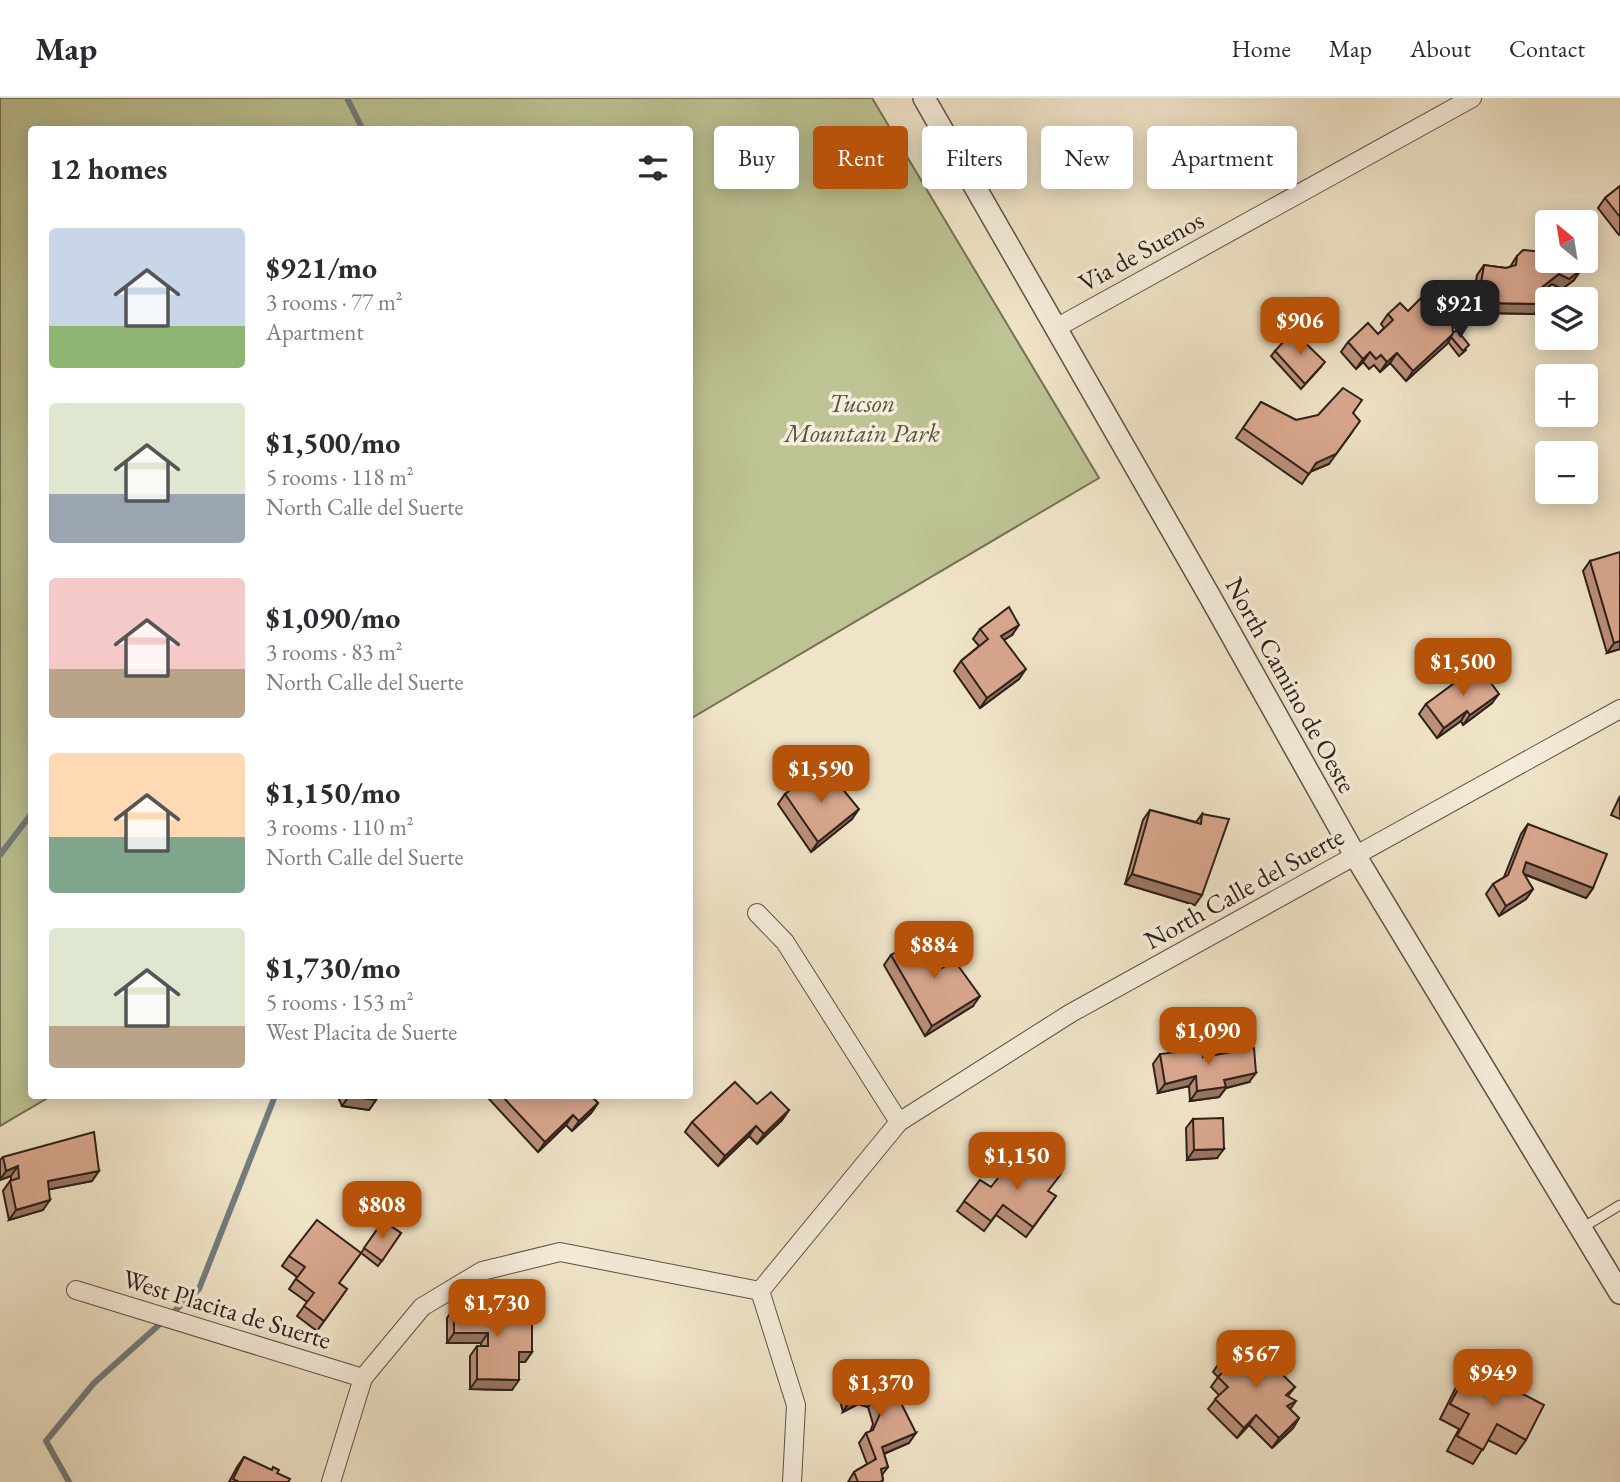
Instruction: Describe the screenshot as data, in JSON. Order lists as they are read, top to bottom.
{
  "streets": {
    "street": [
      "Via de Suenos",
      "North Camino de Oeste",
      "North Calle del Suerte",
      "West Placita de Suerte"
    ]
  },
  "crossings": [
    ["Via de Suenos", "North Camino de Oeste"],
    ["North Camino de Oeste", "North Calle del Suerte"]
  ],
  "parks": ["Tucson Mountain Park"],
  "north": "top left",
  "page": {
    "header": "Map",
    "nav": [
      "Home",
      "Map",
      "About",
      "Contact"
    ],
    "chip": [
      "Buy",
      "Rent",
      "Filters",
      "New",
      "Apartment"
    ],
    "heading": "12 homes",
    "map_buttons": ["+", "−"],
    "list": [
      {
        "name": "$921/mo",
        "note": "3 rooms · 77 m² · Apartment"
      },
      {
        "name": "$1,500/mo",
        "note": "5 rooms · 118 m² · North Calle del Suerte"
      },
      {
        "name": "$1,090/mo",
        "note": "3 rooms · 83 m² · North Calle del Suerte"
      },
      {
        "name": "$1,150/mo",
        "note": "3 rooms · 110 m² · North Calle del Suerte"
      },
      {
        "name": "$1,730/mo",
        "note": "5 rooms · 153 m² · West Placita de Suerte"
      }
    ],
    "price": [
      "$921",
      "$906",
      "$1,500",
      "$1,590",
      "$884",
      "$1,090",
      "$1,150",
      "$808",
      "$1,730",
      "$567",
      "$949",
      "$1,370"
    ]
  }
}
